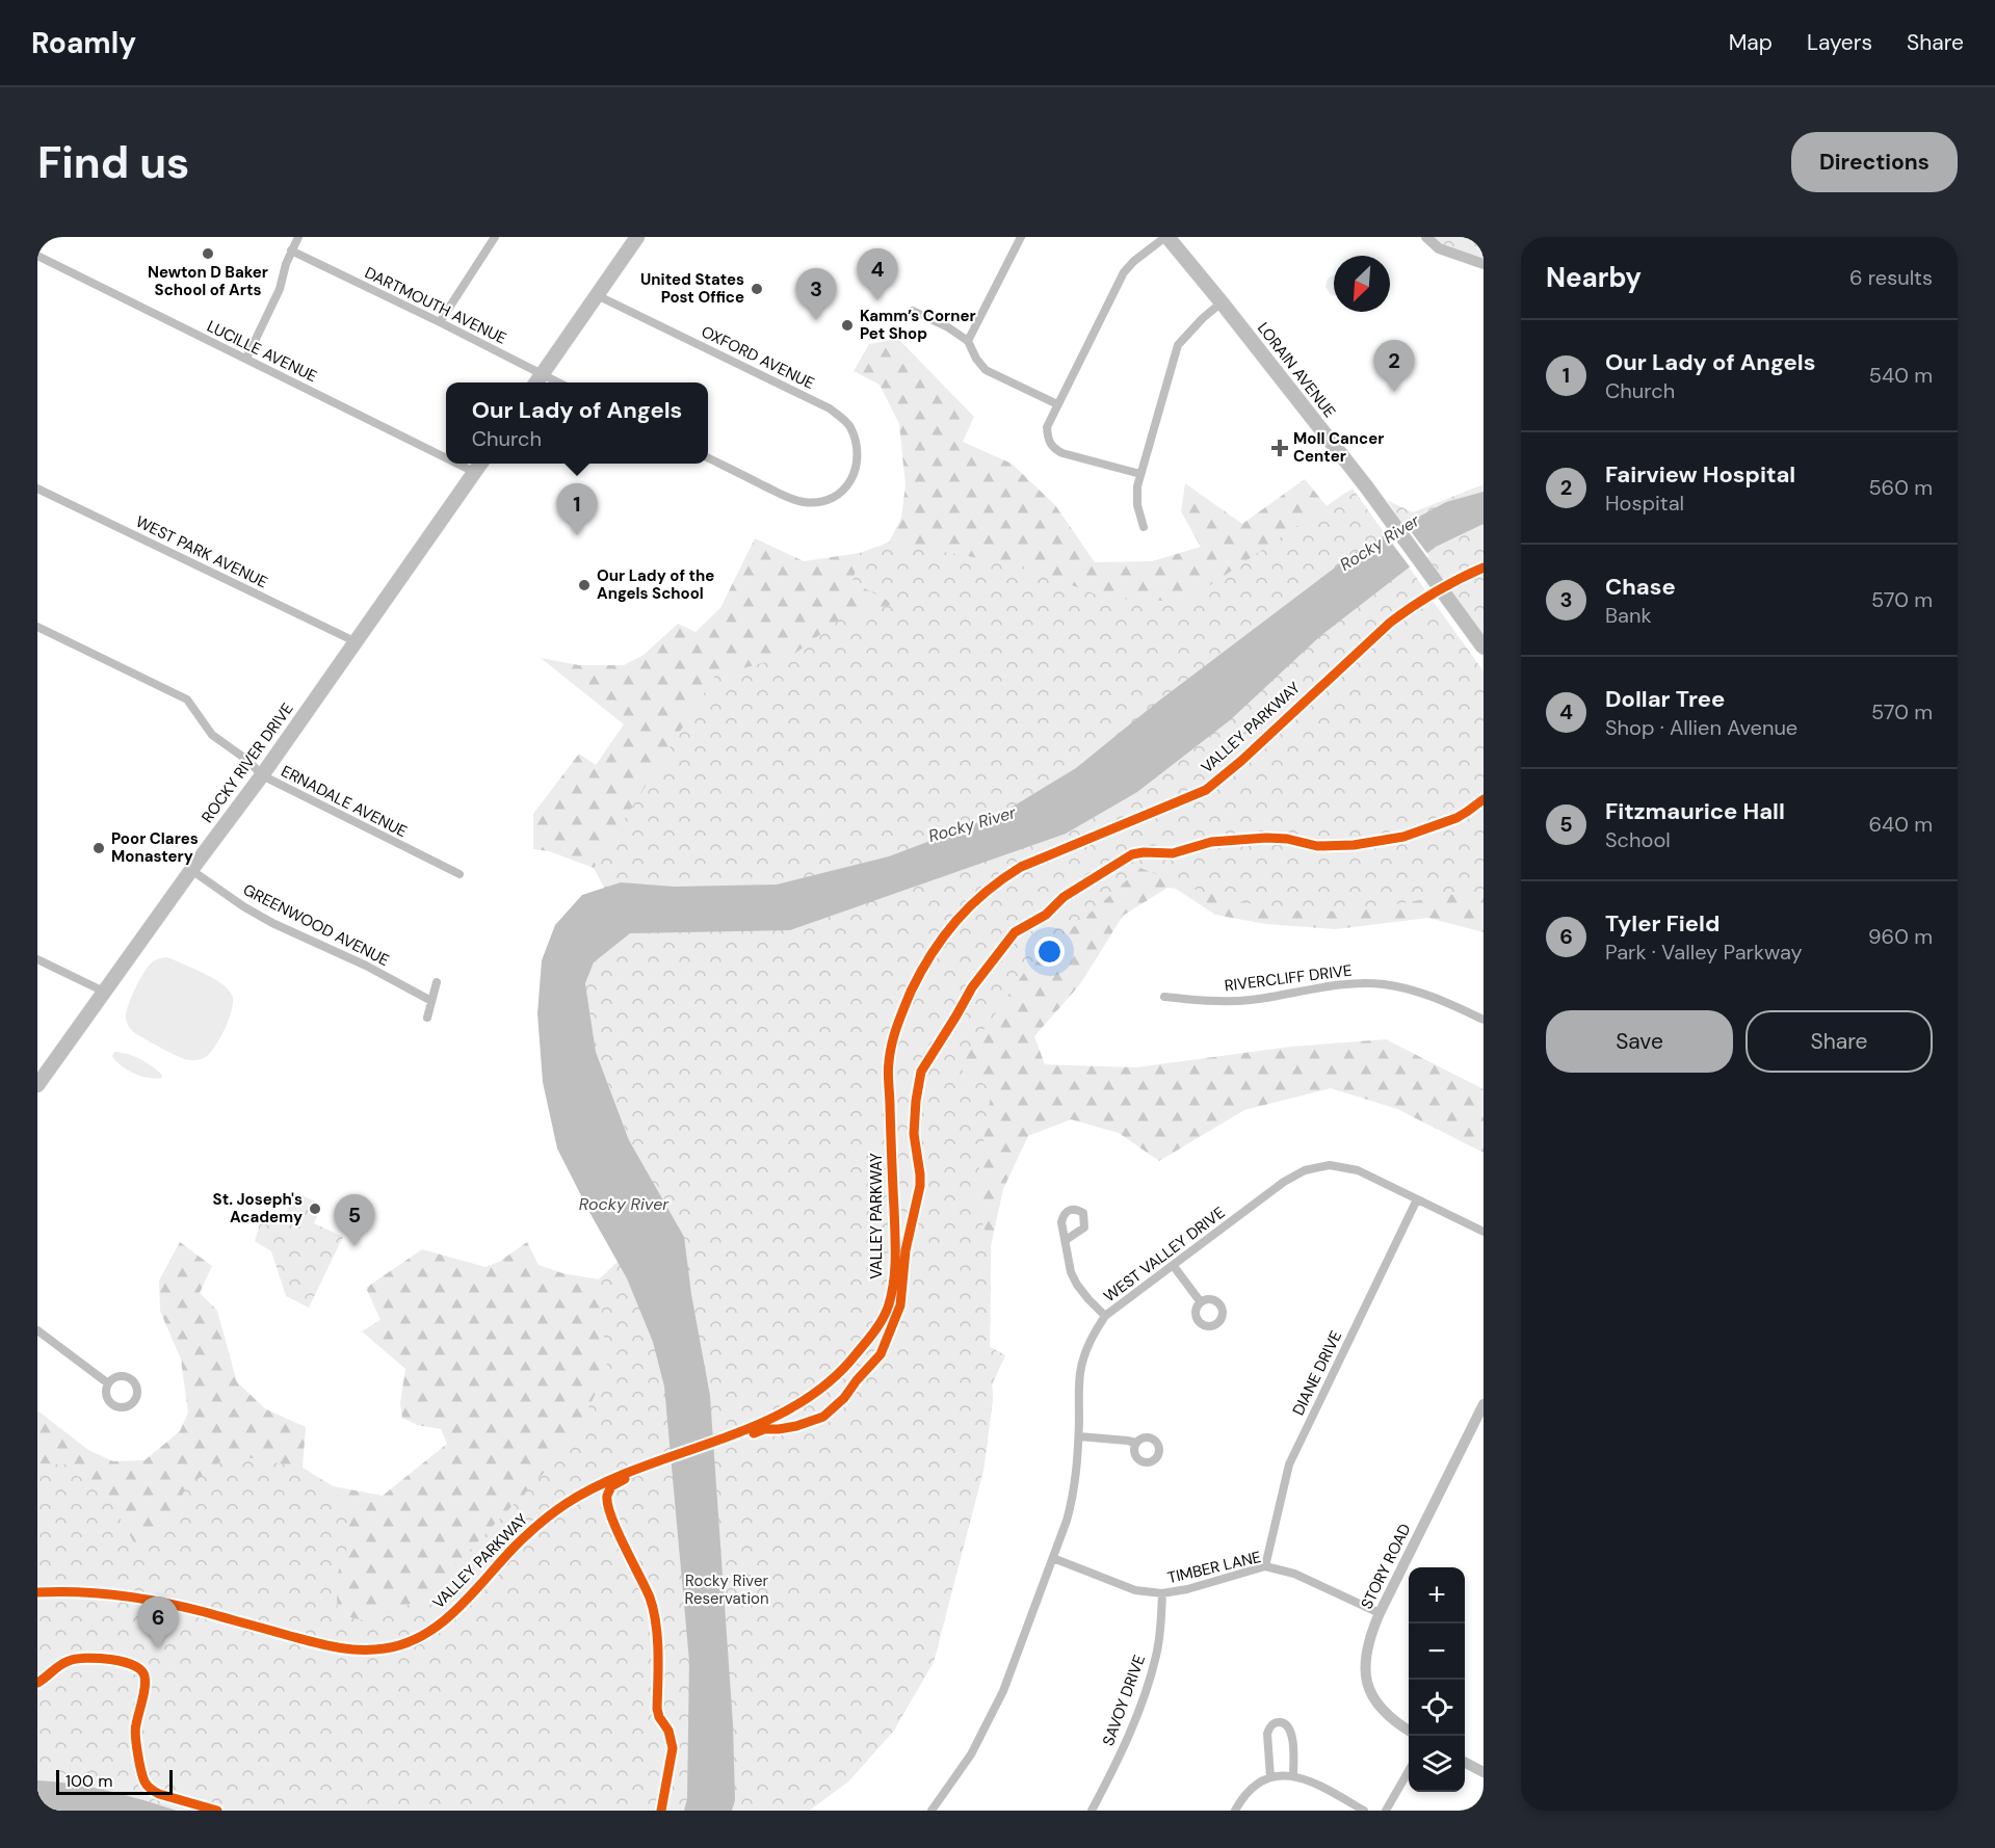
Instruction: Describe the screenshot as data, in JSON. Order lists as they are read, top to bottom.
{
  "streets": {
    "main road": ["LORAIN AVENUE", "ROCKY RIVER DRIVE"],
    "street": [
      "DARTMOUTH AVENUE",
      "LUCILLE AVENUE",
      "OXFORD AVENUE",
      "WEST PARK AVENUE",
      "VALLEY PARKWAY",
      "ERNADALE AVENUE",
      "GREENWOOD AVENUE",
      "RIVERCLIFF DRIVE",
      "WEST VALLEY DRIVE",
      "DIANE DRIVE",
      "STORY ROAD",
      "TIMBER LANE",
      "SAVOY DRIVE"
    ]
  },
  "crossings": [
    ["LUCILLE AVENUE", "ROCKY RIVER DRIVE"],
    ["WEST PARK AVENUE", "ROCKY RIVER DRIVE"],
    ["ROCKY RIVER DRIVE", "ERNADALE AVENUE"],
    ["ROCKY RIVER DRIVE", "GREENWOOD AVENUE"],
    ["WEST VALLEY DRIVE", "DIANE DRIVE"],
    ["WEST VALLEY DRIVE", "TIMBER LANE"],
    ["DIANE DRIVE", "TIMBER LANE"],
    ["STORY ROAD", "TIMBER LANE"],
    ["TIMBER LANE", "SAVOY DRIVE"]
  ],
  "water": ["Rocky River"],
  "parks": ["Rocky River Reservation"],
  "places": {
    "other": [
      "Newton D Baker School of Arts",
      "United States Post Office",
      "Kamm’s Corner Pet Shop",
      "Our Lady of the Angels School",
      "Poor Clares Monastery",
      "St. Joseph's Academy"
    ],
    "health": ["Moll Cancer Center"]
  },
  "scale_bar": "100 m",
  "north": "bottom left",
  "page": {
    "header": "Roamly",
    "nav": ["Map", "Layers", "Share"],
    "buttons": [
      "Directions",
      ["Save", "Share"]
    ],
    "title": "Find us",
    "heading": ["Nearby", "6 results"],
    "pins": [
      "4",
      "3",
      "2",
      "1",
      "5",
      "6"
    ],
    "list": [
      {
        "mark": "1",
        "name": "Our Lady of Angels",
        "note": "Church",
        "value": "540 m"
      },
      {
        "mark": "2",
        "name": "Fairview Hospital",
        "note": "Hospital",
        "value": "560 m"
      },
      {
        "mark": "3",
        "name": "Chase",
        "note": "Bank",
        "value": "570 m"
      },
      {
        "mark": "4",
        "name": "Dollar Tree",
        "note": "Shop · Allien Avenue",
        "value": "570 m"
      },
      {
        "mark": "5",
        "name": "Fitzmaurice Hall",
        "note": "School",
        "value": "640 m"
      },
      {
        "mark": "6",
        "name": "Tyler Field",
        "note": "Park · Valley Parkway",
        "value": "960 m"
      }
    ],
    "popup": ["Our Lady of Angels", "Church"],
    "map_buttons": ["+", "−"],
    "scale": "100 m"
  }
}
